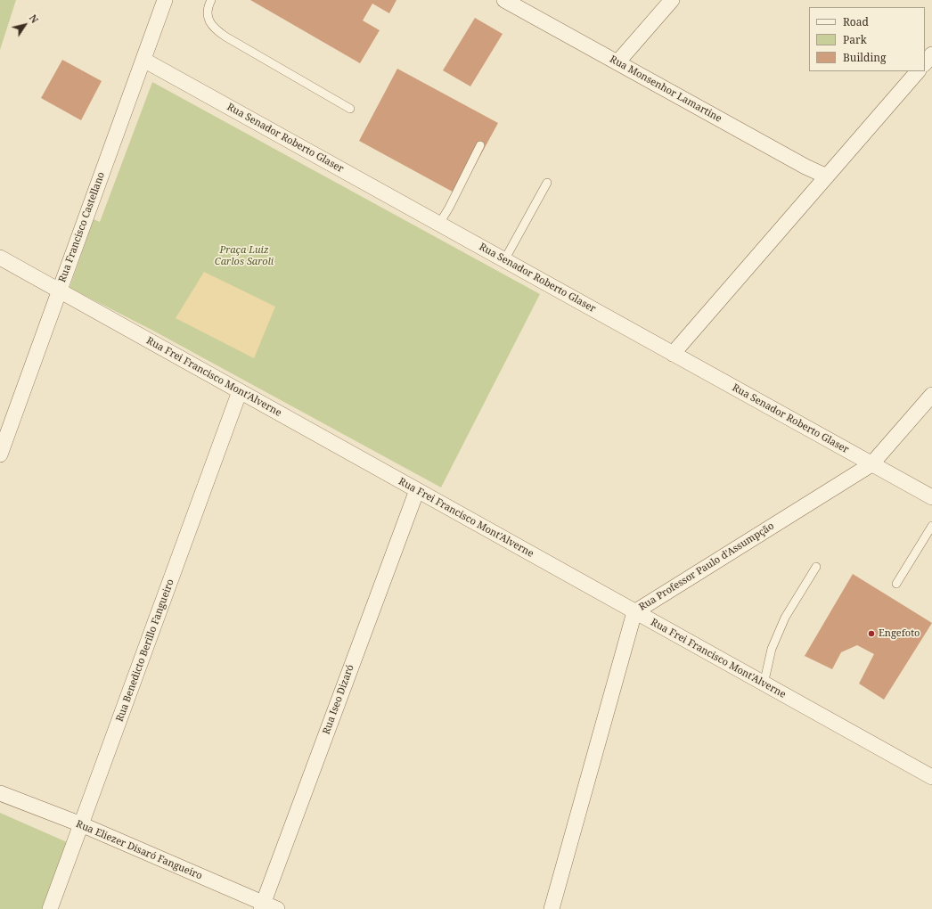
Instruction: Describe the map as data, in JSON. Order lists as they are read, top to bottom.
{
  "streets": {
    "street": [
      "Rua Monsenhor Lamartine",
      "Rua Senador Roberto Glaser",
      "Rua Francisco Castellano",
      "Rua Frei Francisco Mont'Alverne",
      "Rua Professor Paulo d'Assumpção",
      "Rua Benedicto Berillo Fangueiro",
      "Rua Iseo Dizaró",
      "Rua Eliezer Disaró Fangueiro"
    ]
  },
  "crossings": [
    ["Rua Senador Roberto Glaser", "Rua Francisco Castellano"],
    ["Rua Senador Roberto Glaser", "Rua Professor Paulo d'Assumpção"],
    ["Rua Francisco Castellano", "Rua Frei Francisco Mont'Alverne"],
    ["Rua Frei Francisco Mont'Alverne", "Rua Professor Paulo d'Assumpção"],
    ["Rua Frei Francisco Mont'Alverne", "Rua Benedicto Berillo Fangueiro"],
    ["Rua Frei Francisco Mont'Alverne", "Rua Iseo Dizaró"],
    ["Rua Benedicto Berillo Fangueiro", "Rua Eliezer Disaró Fangueiro"],
    ["Rua Iseo Dizaró", "Rua Eliezer Disaró Fangueiro"]
  ],
  "parks": ["Praça Luiz Carlos Saroli"],
  "places": ["Engefoto"],
  "legend": ["Road", "Park", "Building"],
  "north": "top right"
}
